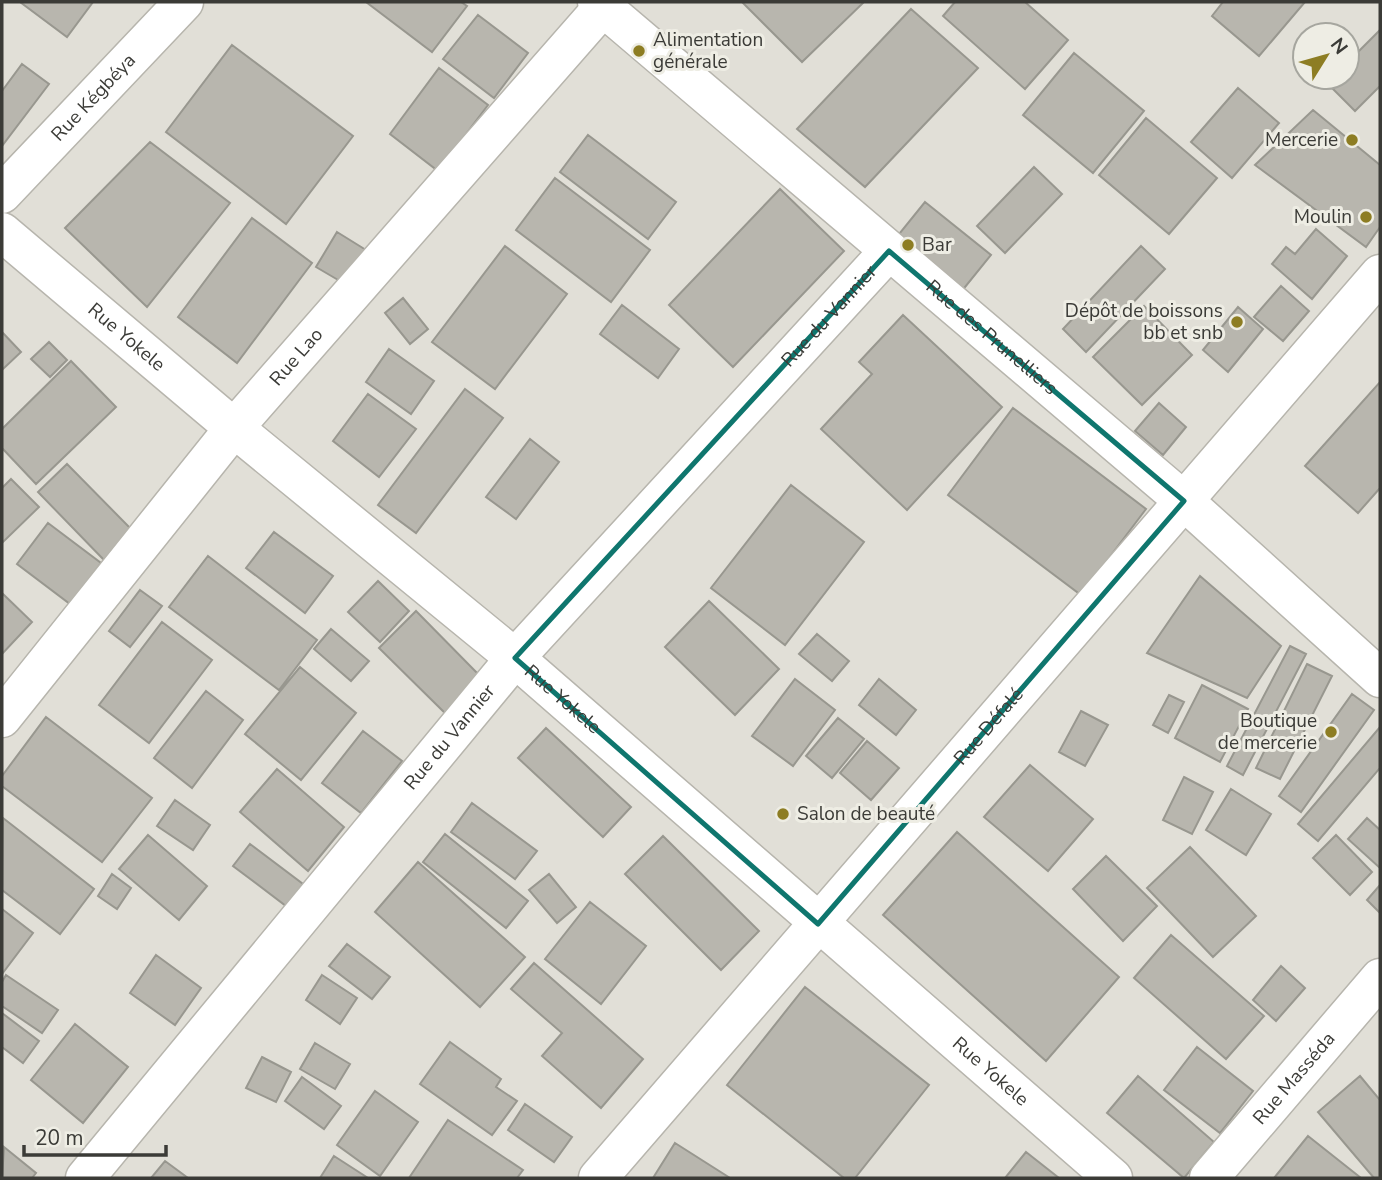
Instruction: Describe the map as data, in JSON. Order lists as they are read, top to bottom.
{
  "streets": {
    "street": [
      "Rue Kégbéya",
      "Rue du Vannier",
      "Rue Yokele",
      "Rue des Prunelliers",
      "Rue Lao",
      "Rue Défalé",
      "Rue Masséda"
    ]
  },
  "crossings": [
    ["Rue du Vannier", "Rue Yokele"],
    ["Rue du Vannier", "Rue des Prunelliers"],
    ["Rue Yokele", "Rue Lao"],
    ["Rue Yokele", "Rue Défalé"],
    ["Rue des Prunelliers", "Rue Lao"],
    ["Rue des Prunelliers", "Rue Défalé"]
  ],
  "places": [
    "Alimentation générale",
    "Mercerie",
    "Moulin",
    "Bar",
    "Dépôt de boissons bb et snb",
    "Boutique de mercerie",
    "Salon de beauté"
  ],
  "scale_bar": "20 m",
  "north": "top right"
}
